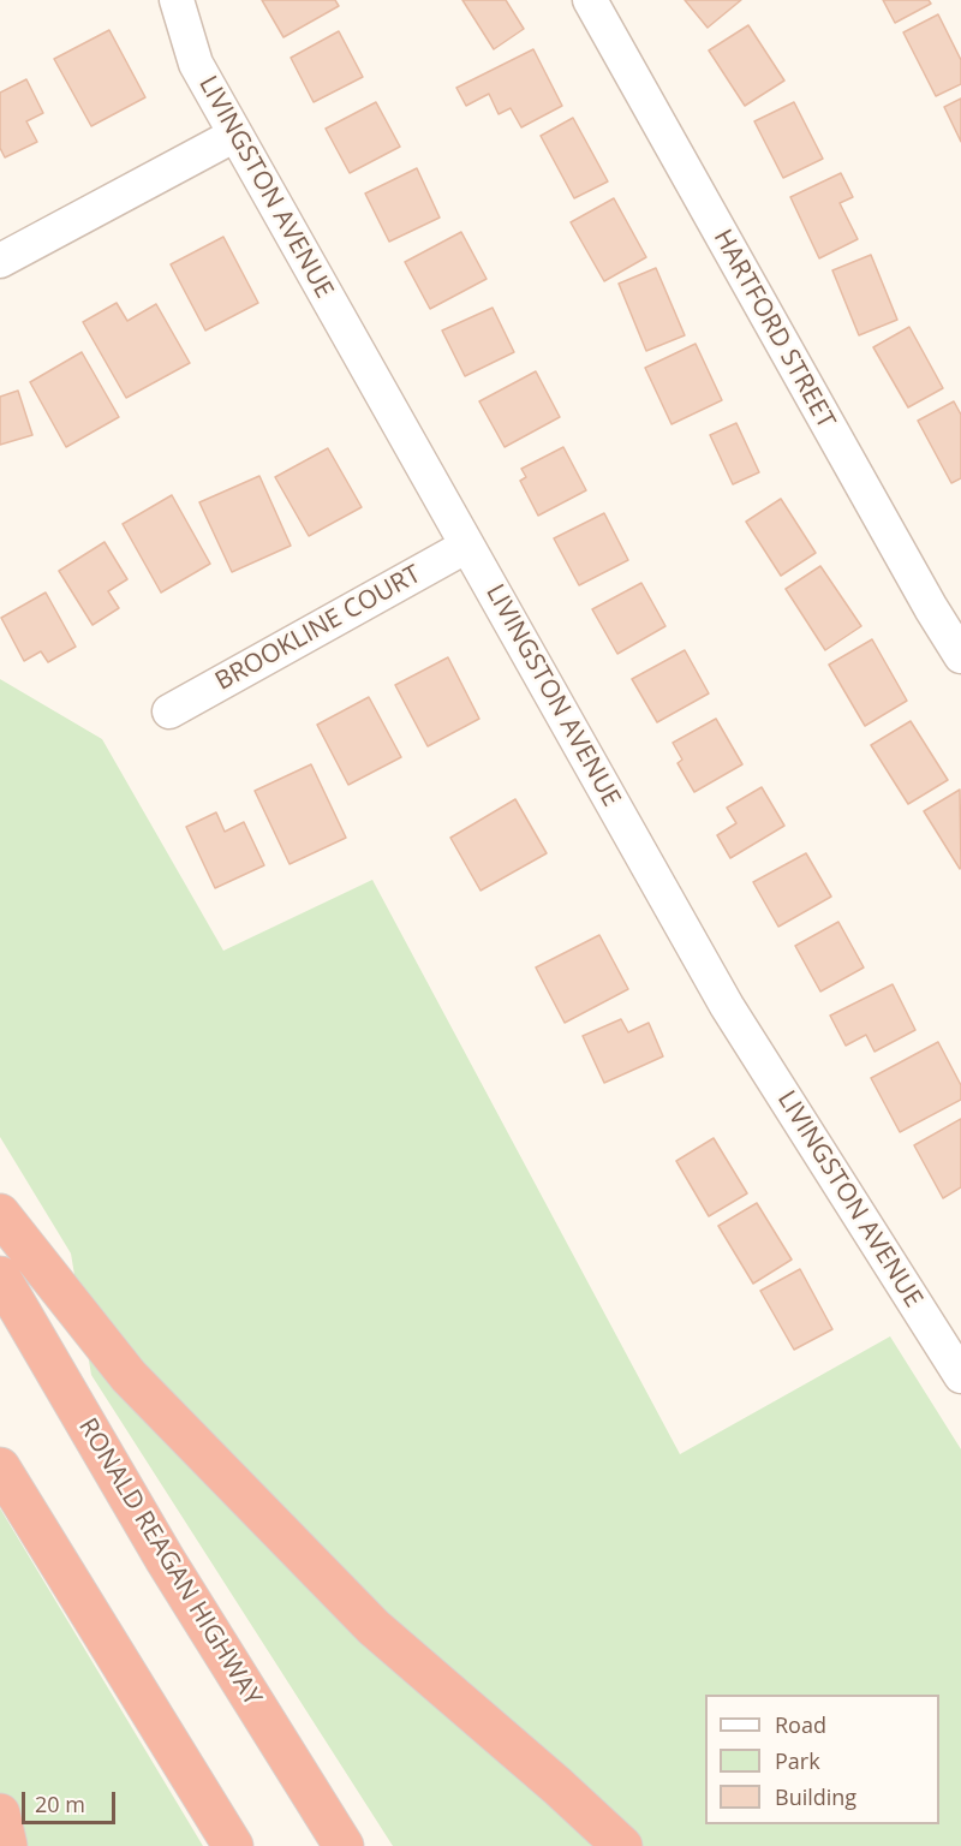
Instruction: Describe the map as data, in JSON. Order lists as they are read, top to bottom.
{
  "streets": {
    "highway": ["RONALD REAGAN HIGHWAY"],
    "street": ["LIVINGSTON AVENUE", "HARTFORD STREET", "BROOKLINE COURT"]
  },
  "crossings": [
    ["LIVINGSTON AVENUE", "BROOKLINE COURT"]
  ],
  "legend": ["Road", "Park", "Building"],
  "scale_bar": "20 m"
}
